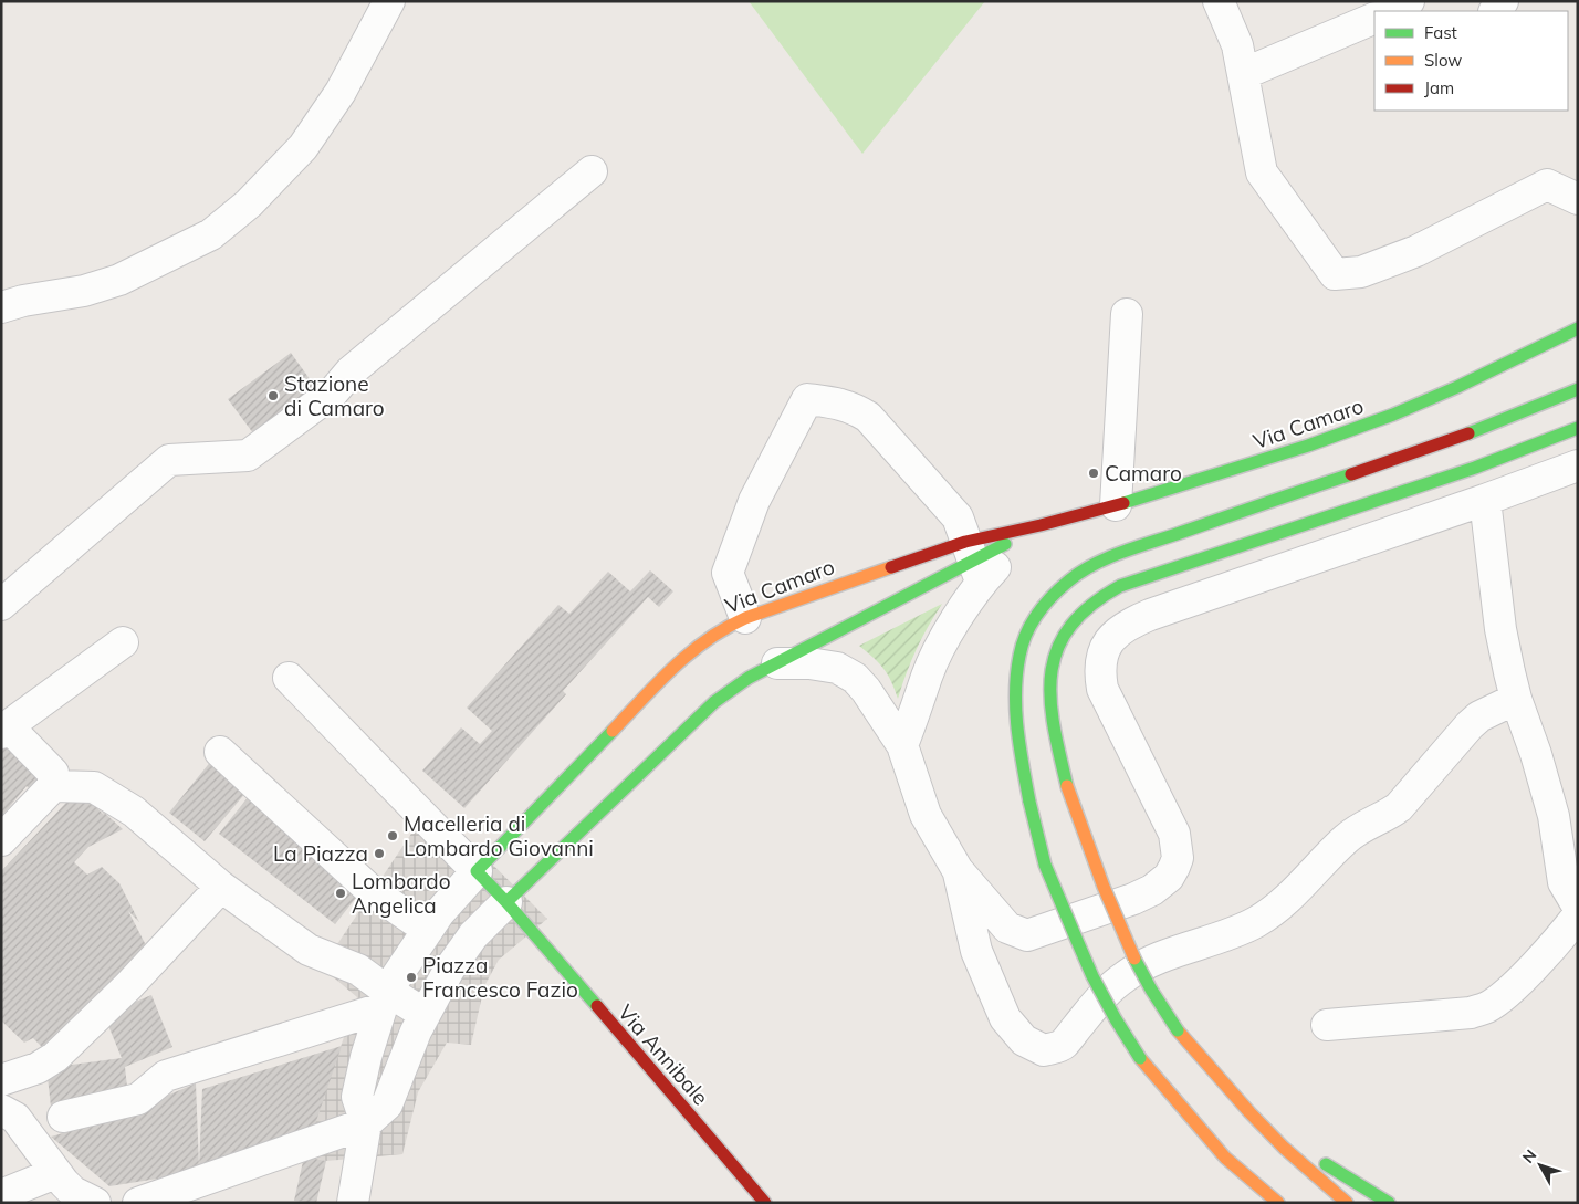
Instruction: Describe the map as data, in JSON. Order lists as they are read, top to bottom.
{
  "streets": {
    "main road": ["Via Camaro", "Via Annibale"]
  },
  "crossings": [
    ["Via Camaro", "Via Annibale"]
  ],
  "places": [
    "Stazione di Camaro",
    "Camaro",
    "Macelleria di Lombardo Giovanni",
    "La Piazza",
    "Lombardo Angelica",
    "Piazza Francesco Fazio"
  ],
  "legend": ["Fast", "Slow", "Jam"],
  "north": "top left"
}
